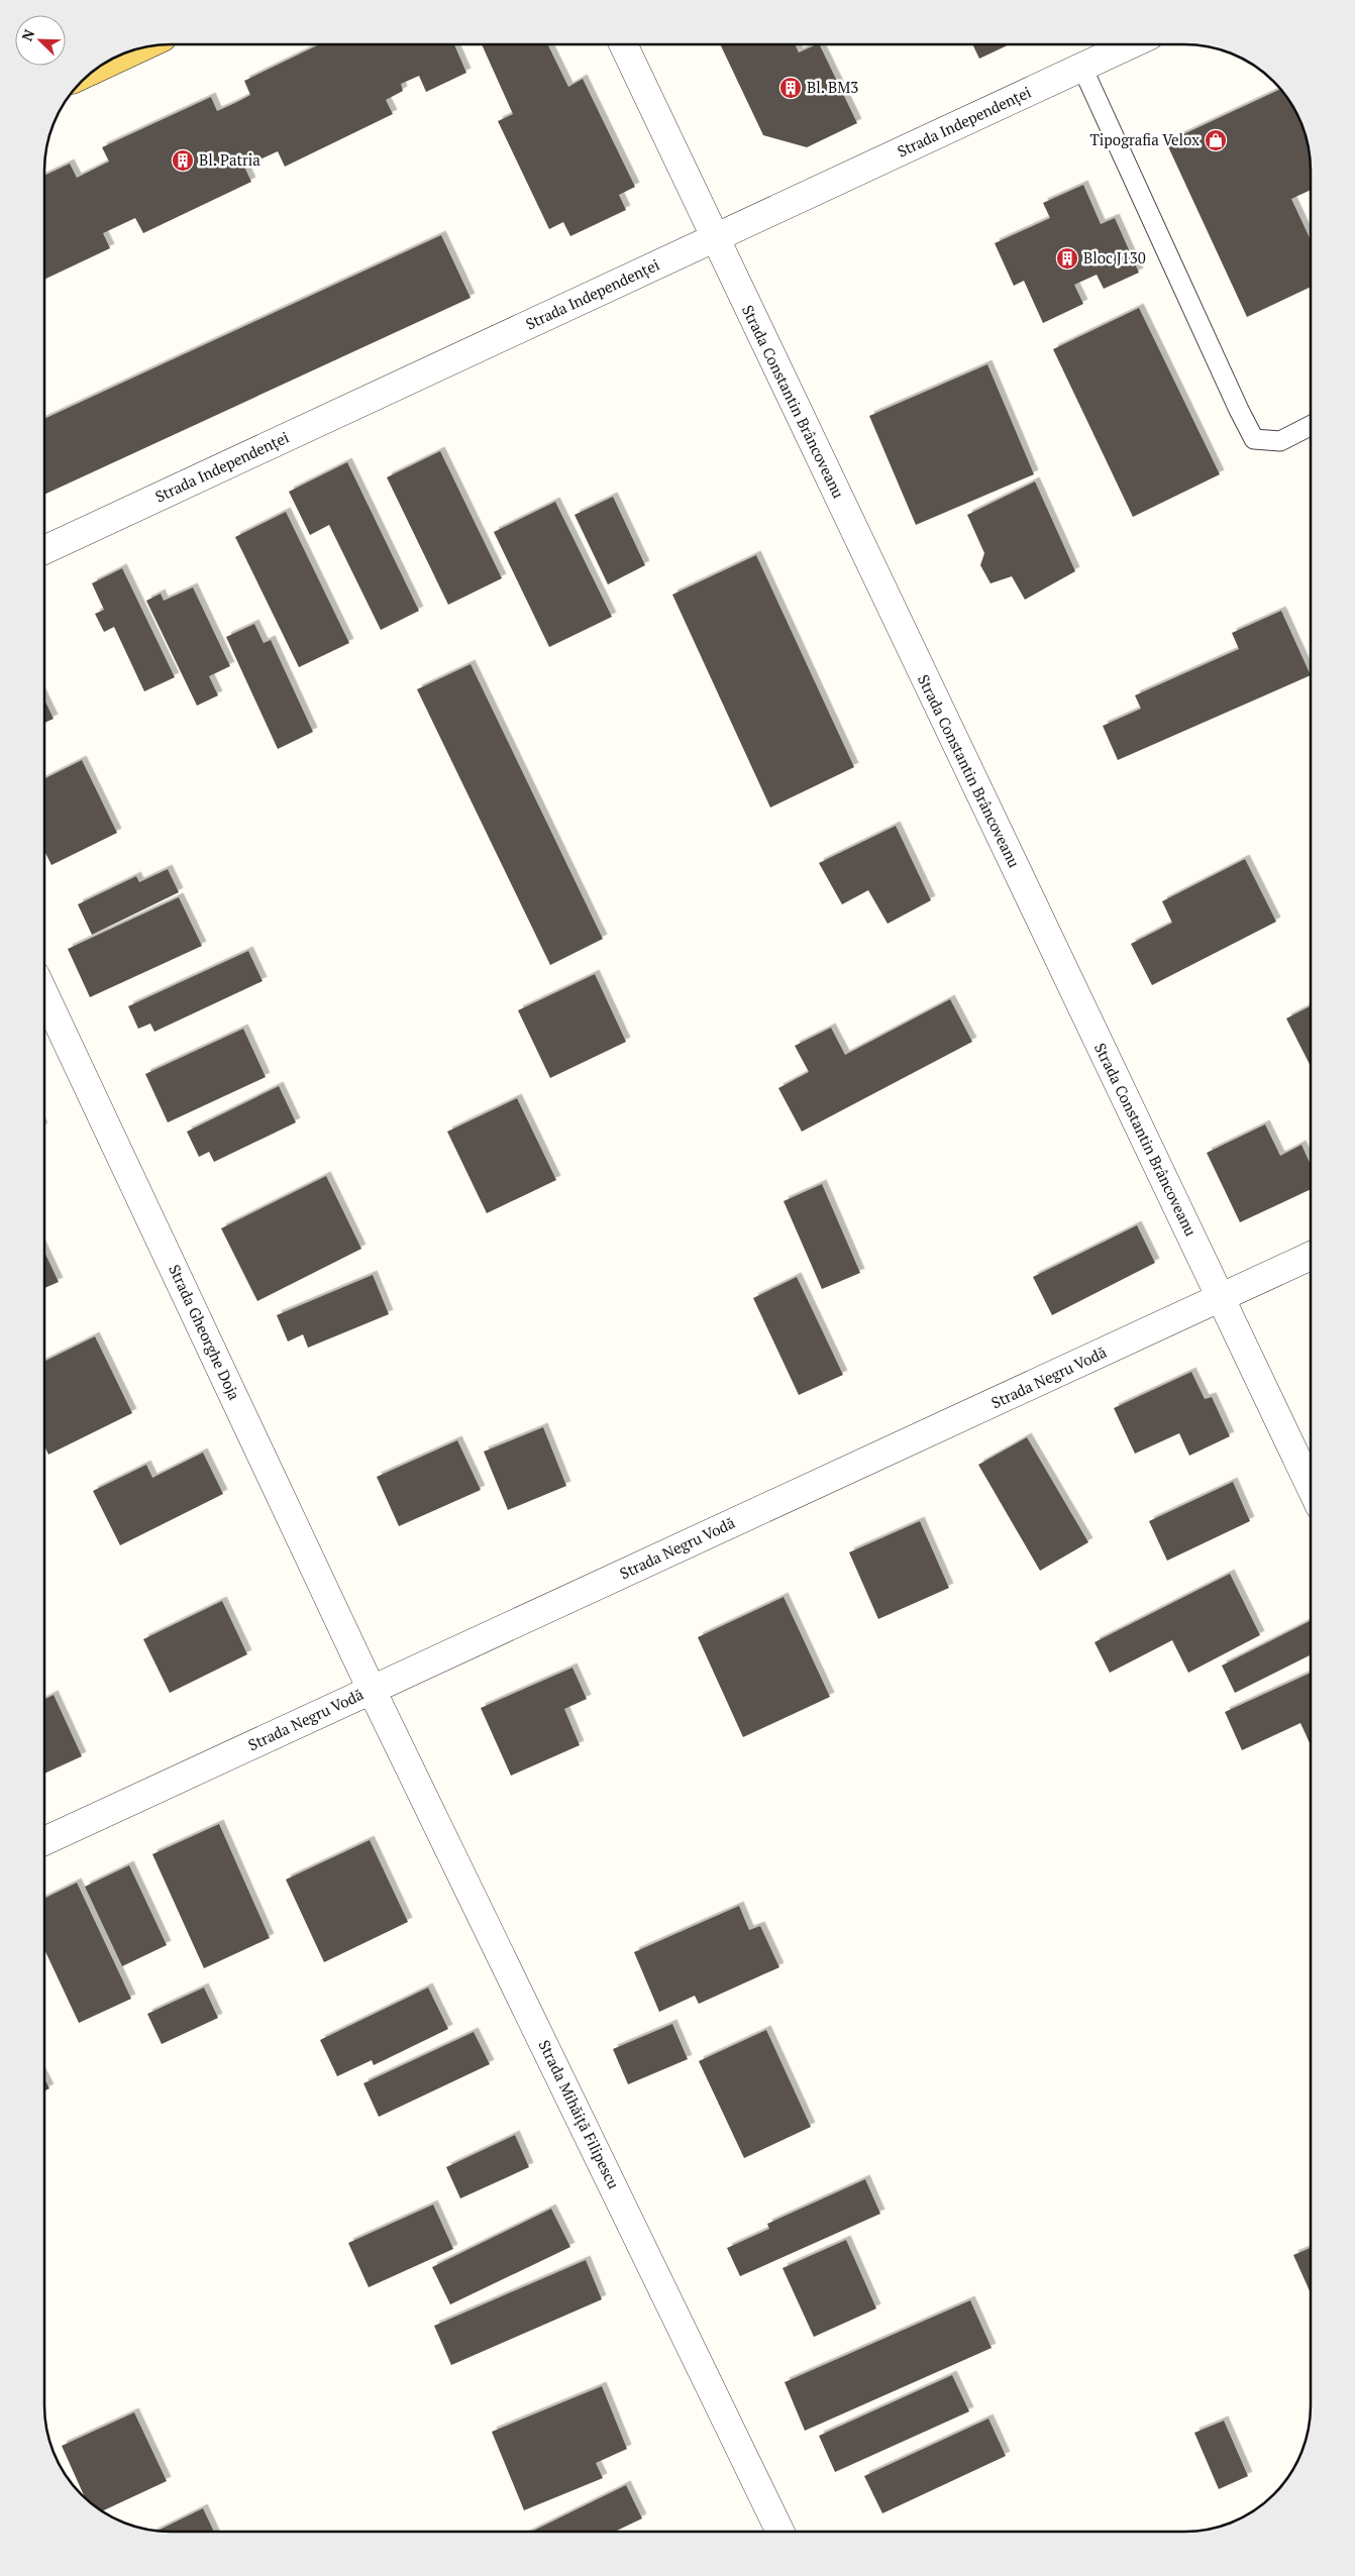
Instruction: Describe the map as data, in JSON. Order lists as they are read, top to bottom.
{
  "streets": {
    "street": [
      "Strada Independenței",
      "Strada Constantin Brâncoveanu",
      "Strada Gheorghe Doja",
      "Strada Negru Vodă",
      "Strada Mihăiță Filipescu"
    ]
  },
  "crossings": [
    ["Strada Independenței", "Strada Constantin Brâncoveanu"],
    ["Strada Constantin Brâncoveanu", "Strada Negru Vodă"],
    ["Strada Gheorghe Doja", "Strada Negru Vodă"],
    ["Strada Gheorghe Doja", "Strada Mihăiță Filipescu"],
    ["Strada Negru Vodă", "Strada Mihăiță Filipescu"]
  ],
  "places": {
    "building": ["Bl. BM3", "Bl. Patria", "Bloc J130"],
    "shop": ["Tipografia Velox"]
  },
  "north": "top left"
}
